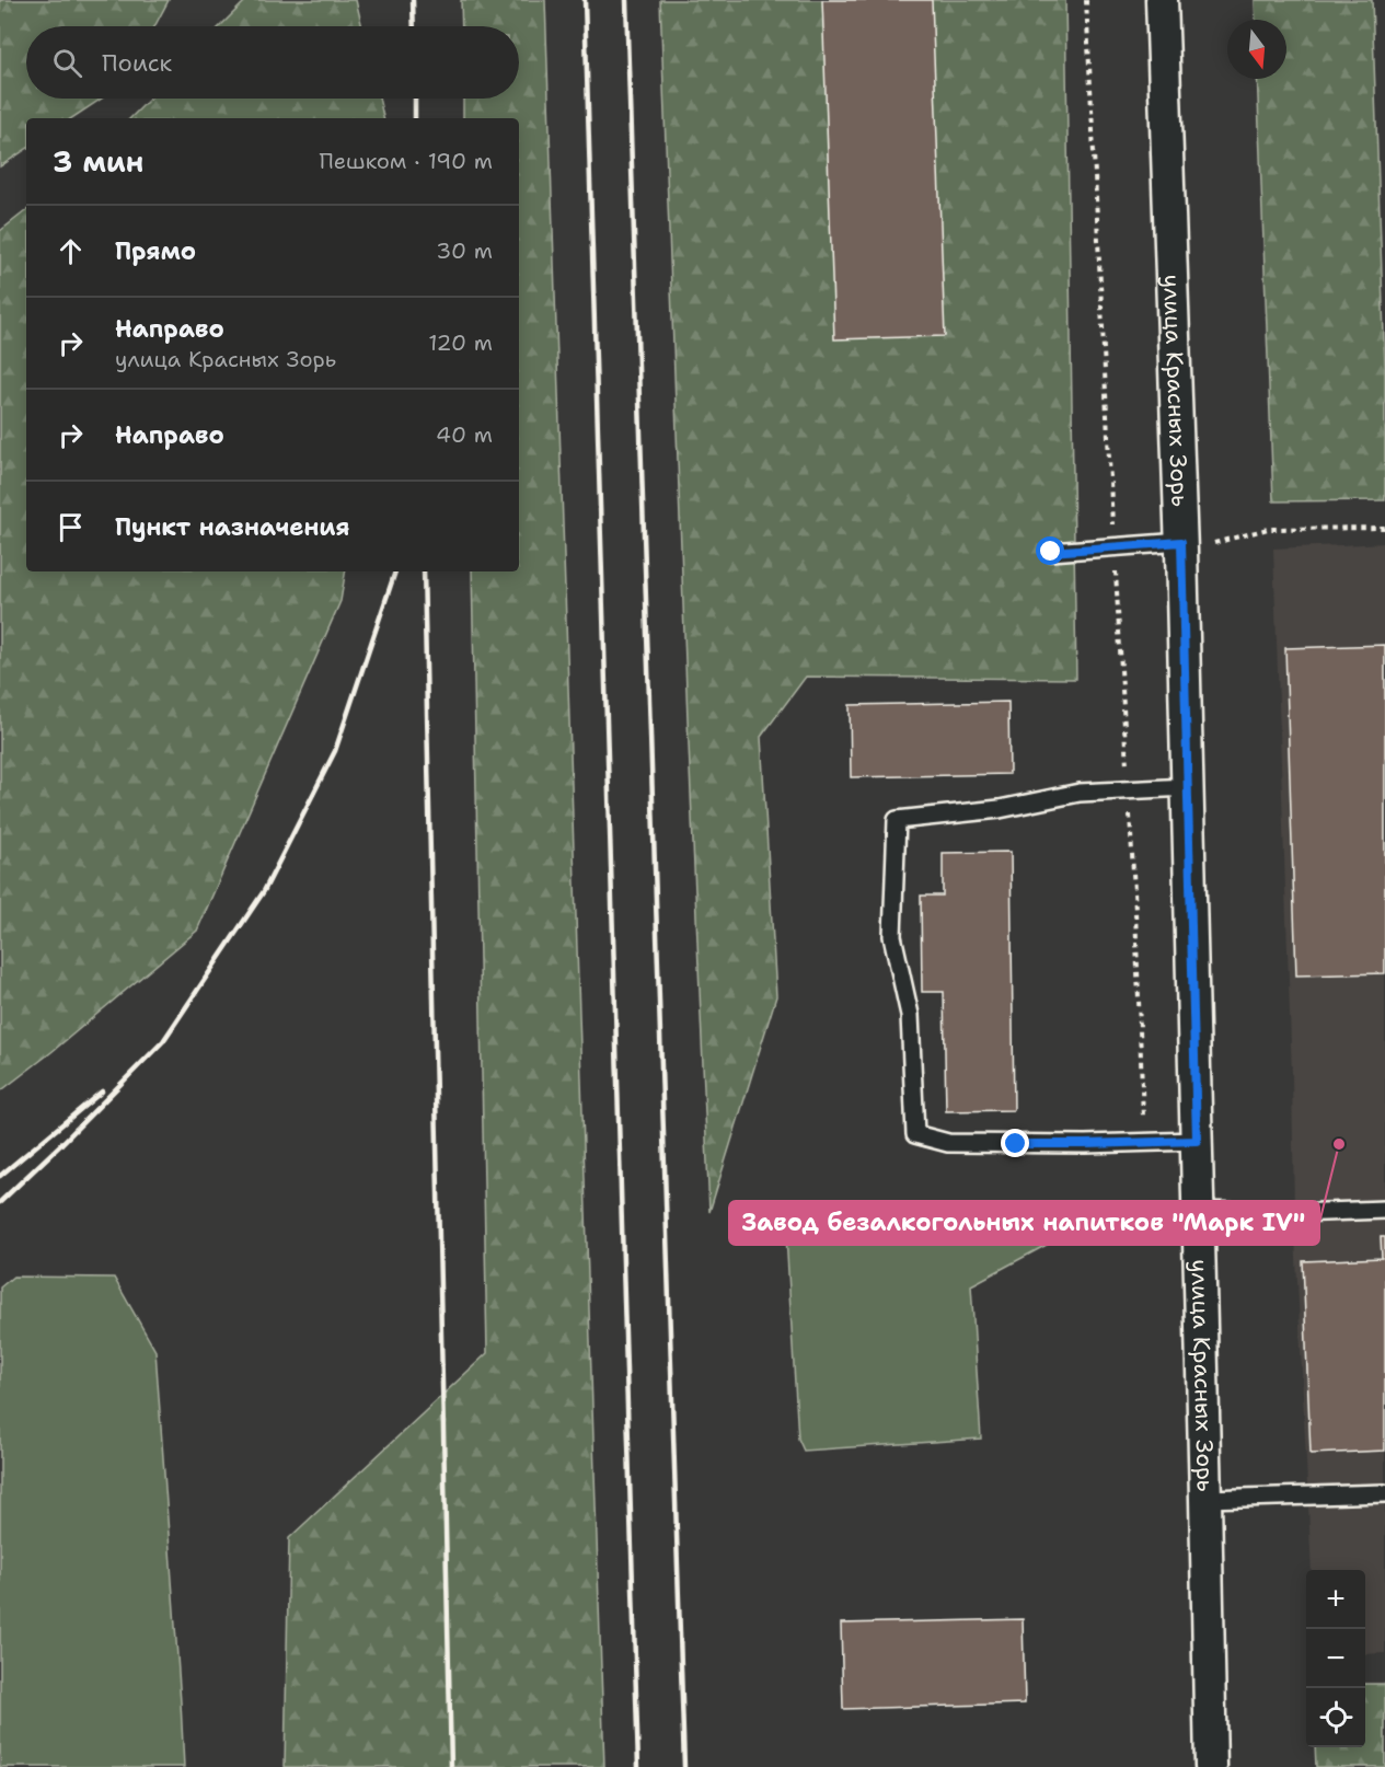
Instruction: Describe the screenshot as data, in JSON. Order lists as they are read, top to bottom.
{
  "streets": {
    "street": ["улица Красных Зорь"]
  },
  "places": ["Завод безалкогольных напитков \"Марк IV\""],
  "north": "bottom",
  "page": {
    "search": "Поиск",
    "heading": ["3 мин", "Пешком · 190 m"],
    "list": [
      ["Прямо", "30 m"],
      ["Направо", "улица Красных Зорь", "120 m"],
      ["Направо", "40 m"],
      "Пункт назначения"
    ],
    "map_buttons": ["+", "−"]
  }
}
